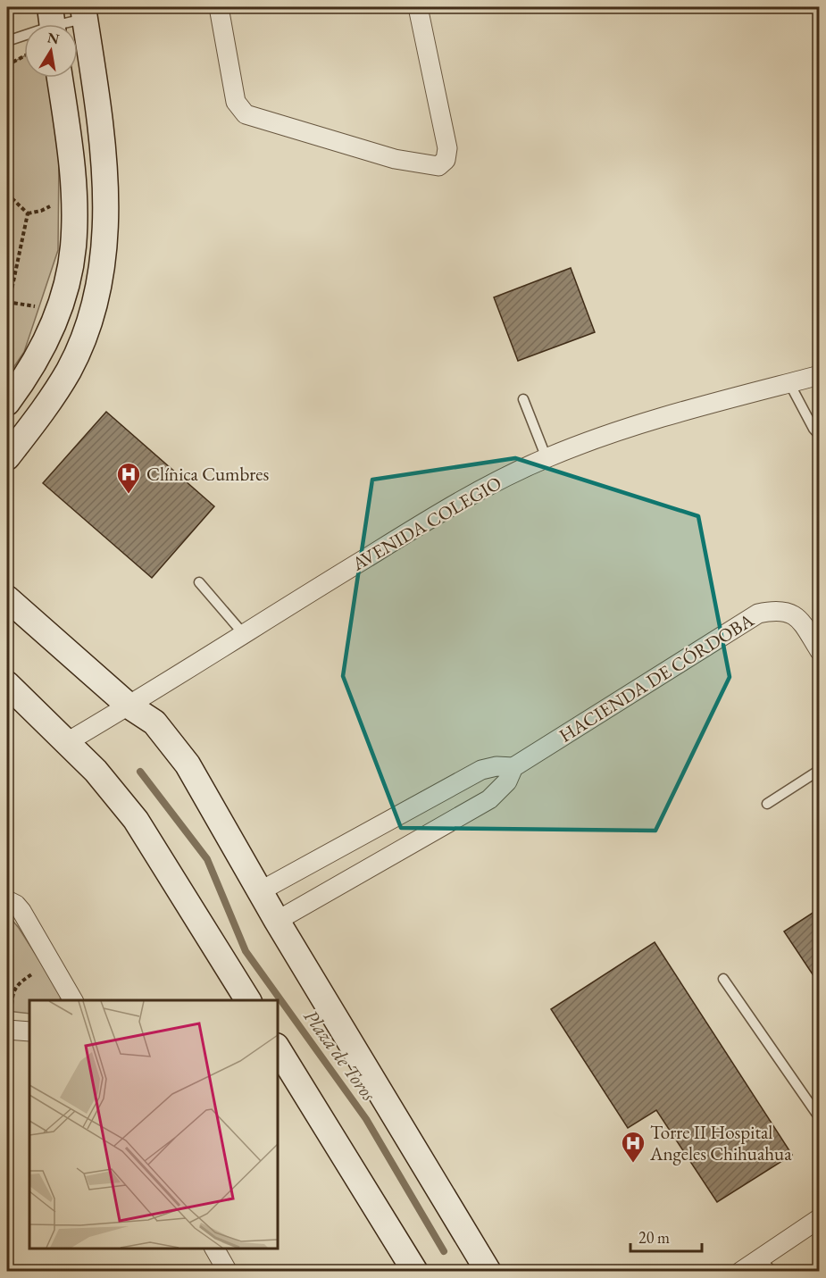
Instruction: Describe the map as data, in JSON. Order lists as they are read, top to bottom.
{
  "streets": {
    "street": ["AVENIDA COLEGIO", "HACIENDA DE CÓRDOBA"]
  },
  "water": ["Plaza de Toros"],
  "places": {
    "hospital": ["Clínica Cumbres", "Torre II Hospital Angeles Chihuahua"]
  },
  "scale_bar": "20 m",
  "north": "top"
}
